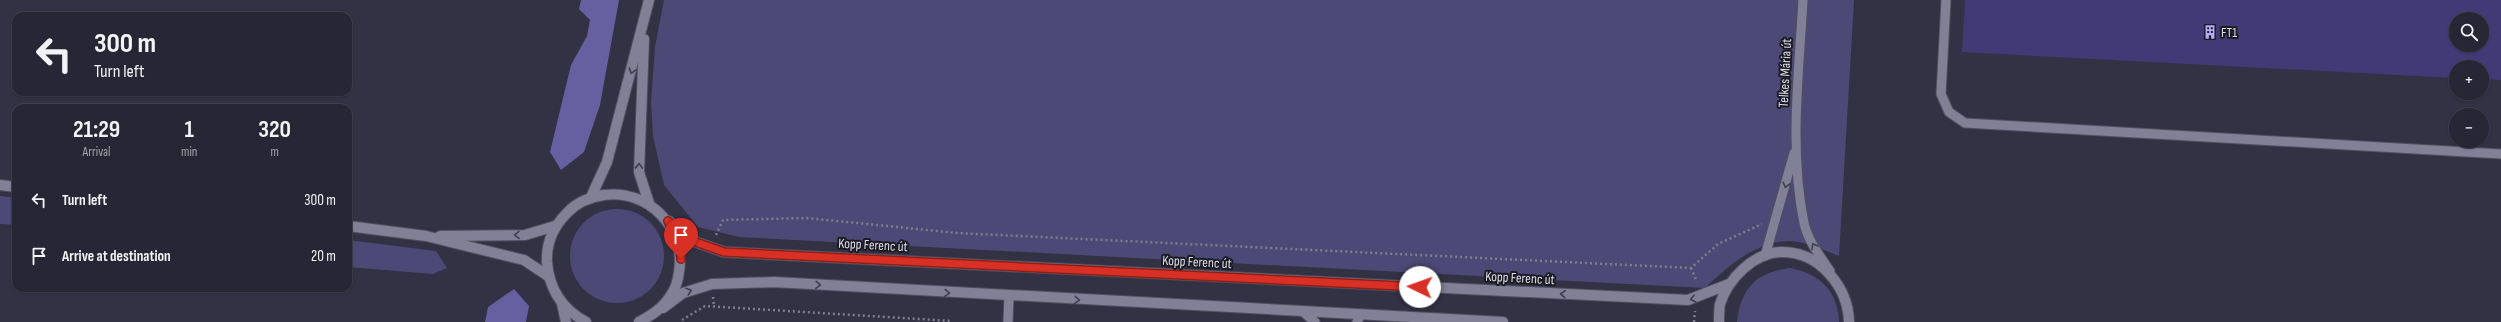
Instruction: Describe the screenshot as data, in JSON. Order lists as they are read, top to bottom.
{
  "streets": {
    "street": ["Kopp Ferenc út"],
    "lane": ["Telkes Mária út"]
  },
  "places": {
    "building": ["FT1"]
  },
  "page": {
    "map_buttons": ["+", "−"],
    "turn": ["300 m", "Turn left"],
    "eta": [
      "21:29",
      "Arrival",
      "1",
      "min",
      "320",
      "m"
    ],
    "list": [
      {
        "name": "Turn left",
        "value": "300 m"
      },
      {
        "name": "Arrive at destination",
        "value": "20 m"
      }
    ]
  }
}
